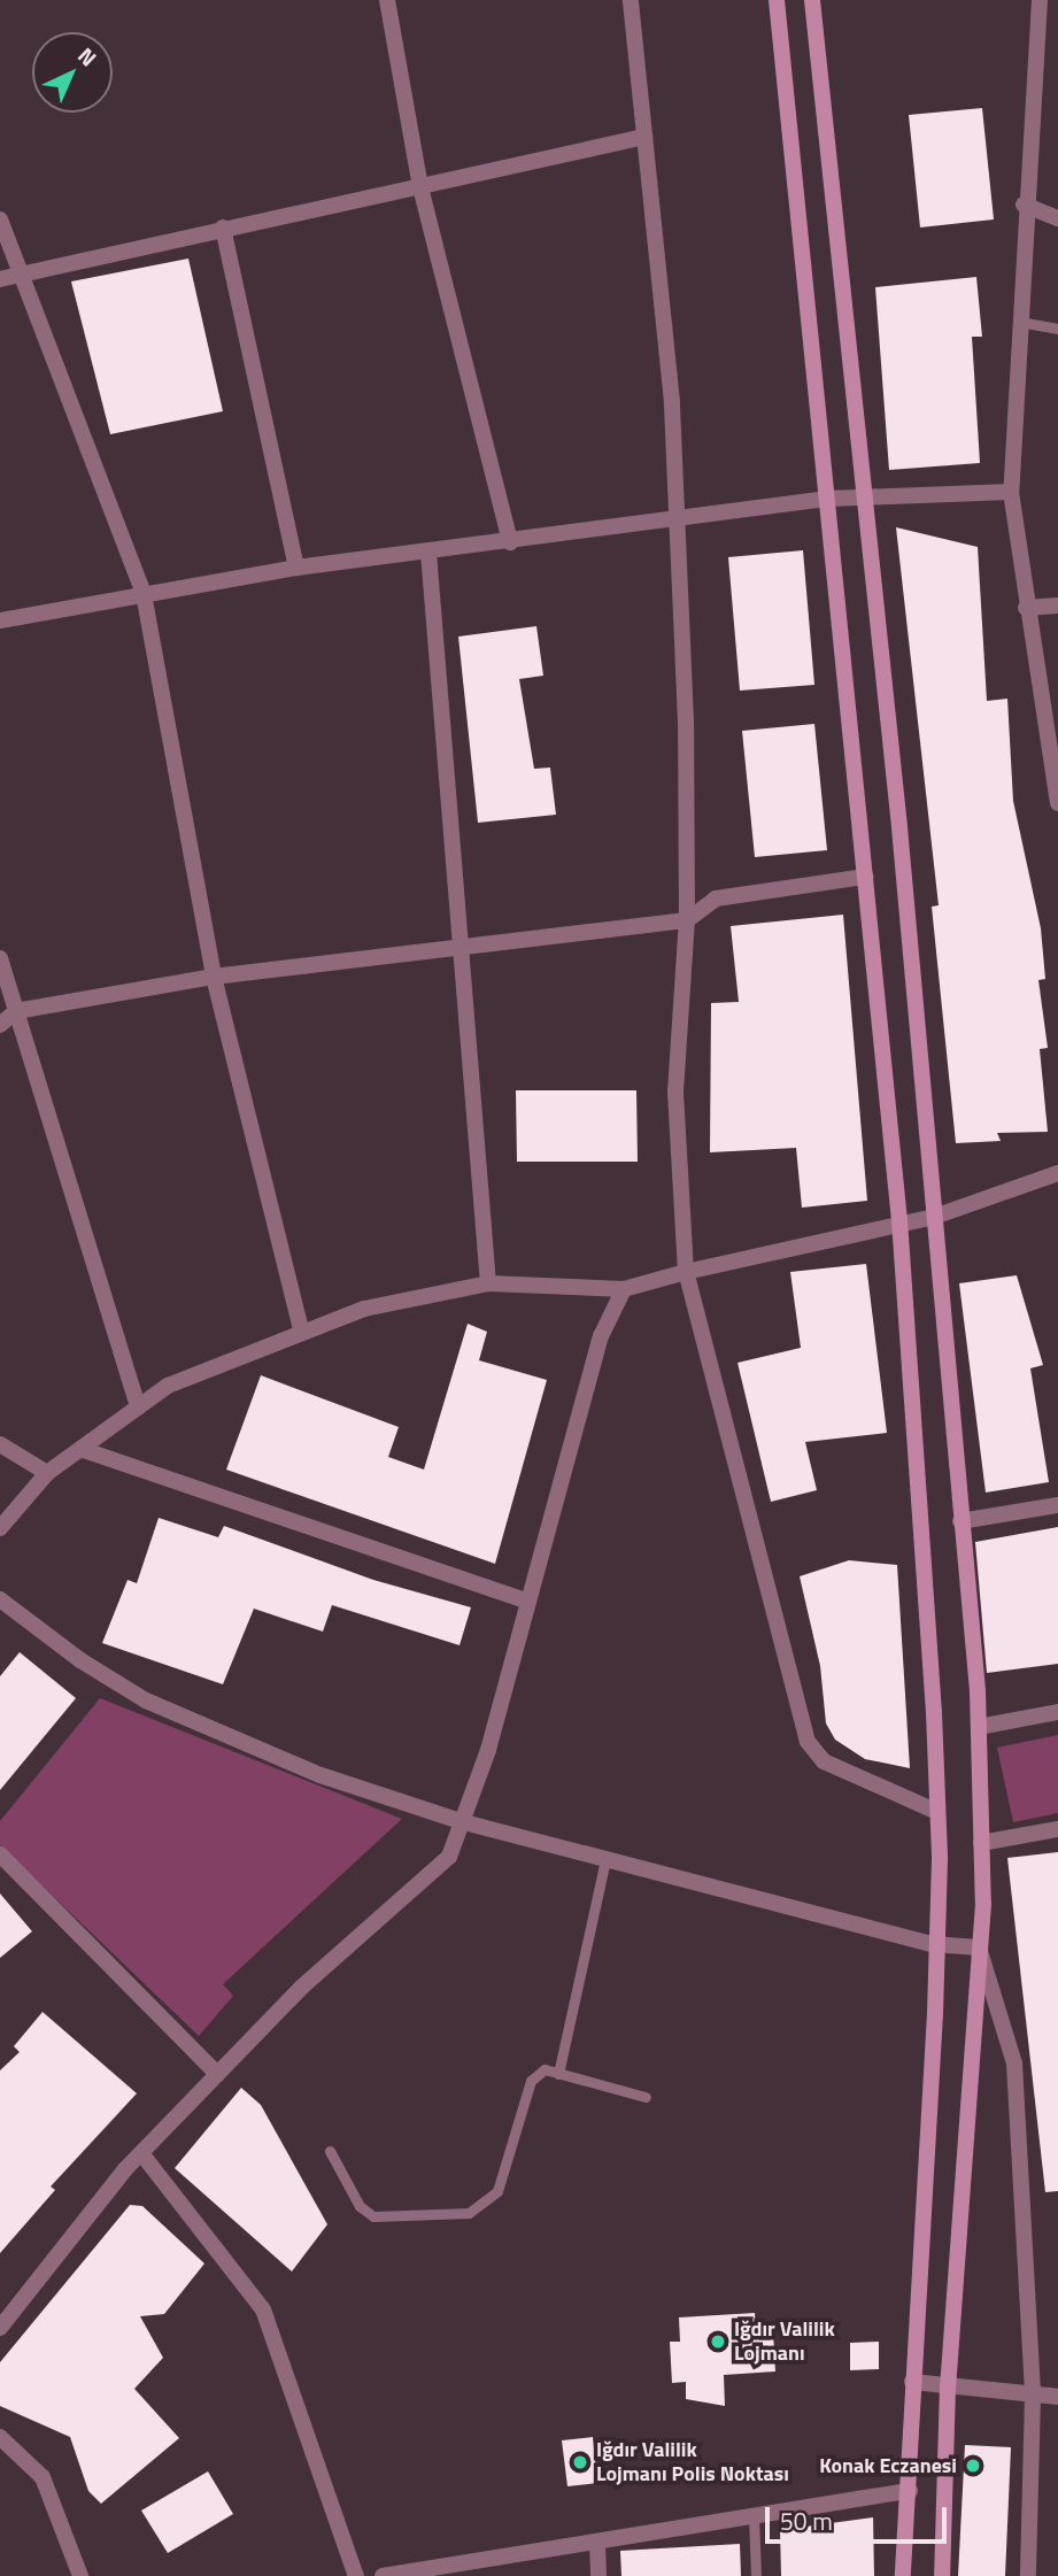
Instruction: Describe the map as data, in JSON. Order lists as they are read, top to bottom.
{
  "places": ["Iğdır Valilik Lojmanı", "Iğdır Valilik Lojmanı Polis Noktası", "Konak Eczanesi"],
  "scale_bar": "50 m",
  "north": "top right"
}
